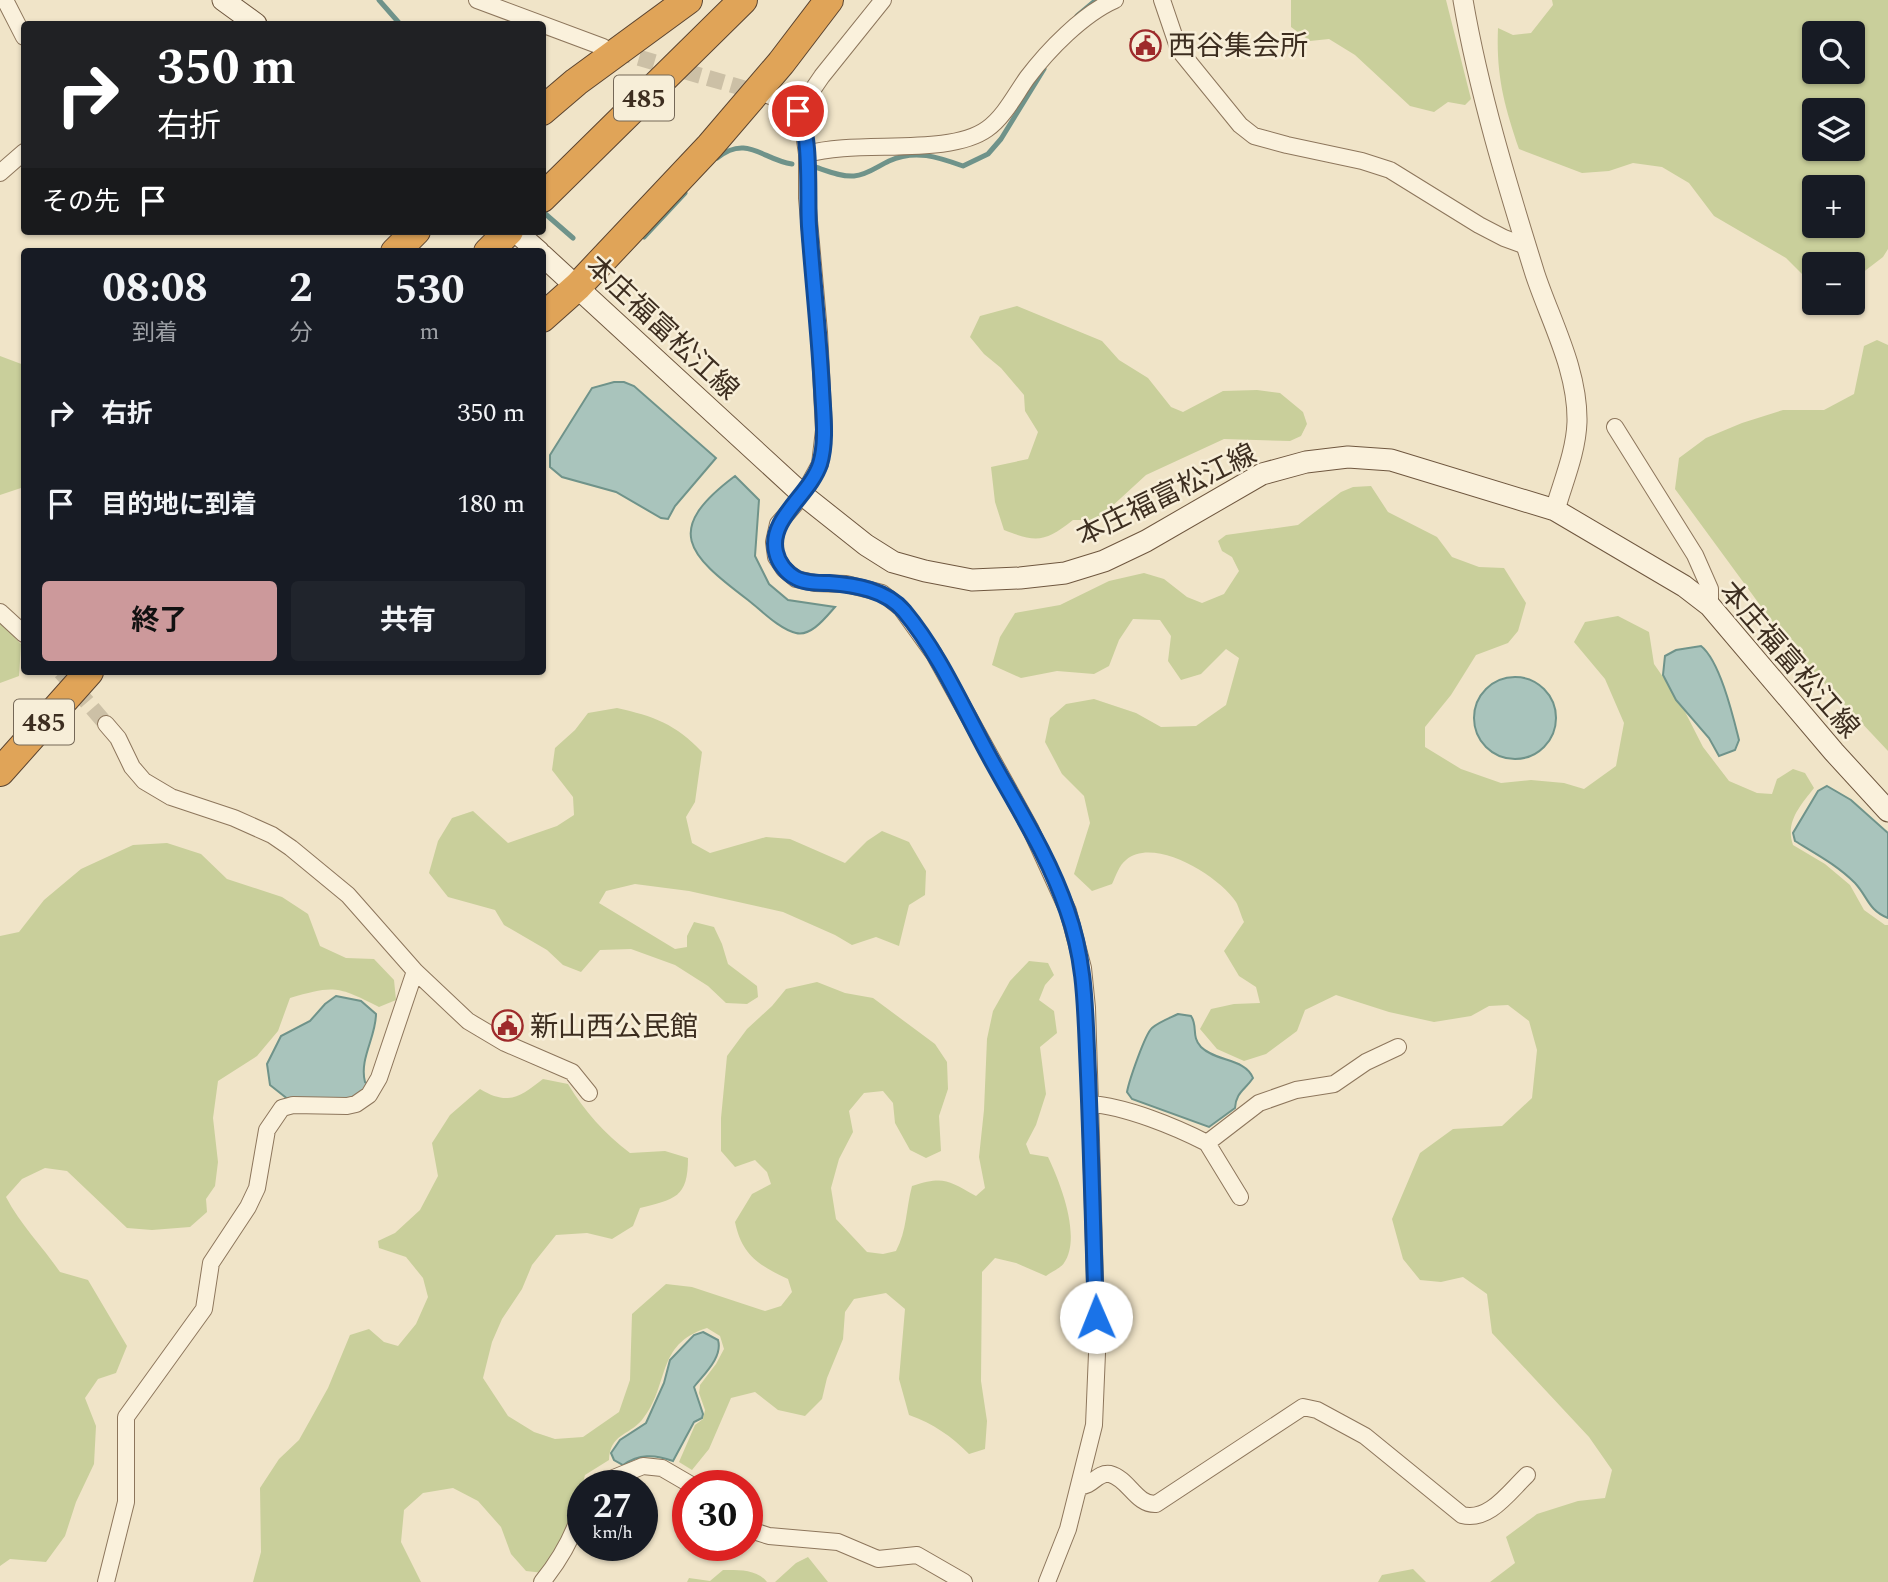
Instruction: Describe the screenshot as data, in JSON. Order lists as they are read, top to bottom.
{
  "streets": {
    "highway": ["485"],
    "main road": ["本庄福富松江線"]
  },
  "places": {
    "public building": ["西谷集会所", "新山西公民館"]
  },
  "page": {
    "map_buttons": ["+", "−"],
    "turn": ["350 m", "右折"],
    "then": "その先",
    "eta": [
      "08:08",
      "到着",
      "2",
      "分",
      "530",
      "m"
    ],
    "list": [
      {
        "name": "右折",
        "value": "350 m"
      },
      {
        "name": "目的地に到着",
        "value": "180 m"
      }
    ],
    "buttons": ["終了", "共有"],
    "speed": "27 km/h",
    "limit": "30"
  }
}
